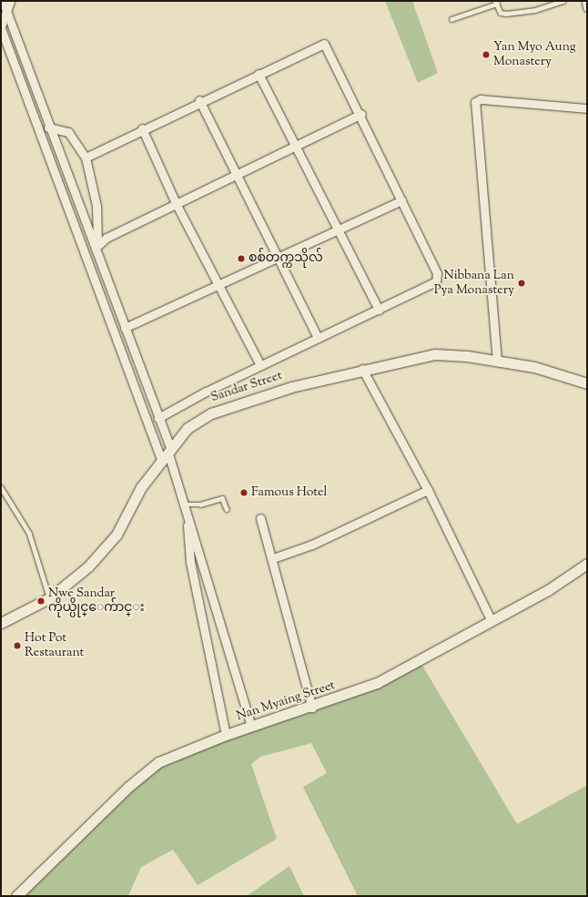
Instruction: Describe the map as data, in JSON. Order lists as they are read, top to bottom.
{
  "streets": {
    "street": ["Sandar Street", "Nan Myaing Street"]
  },
  "places": [
    "Yan Myo Aung Monastery",
    "စစ်‌တက္ကသိုလ်",
    "Nibbana Lan Pya Monastery",
    "Famous Hotel",
    "Nwe Sandar ကိုယ္ပိုင္ေက်ာင္း",
    "Hot Pot Restaurant"
  ]
}
